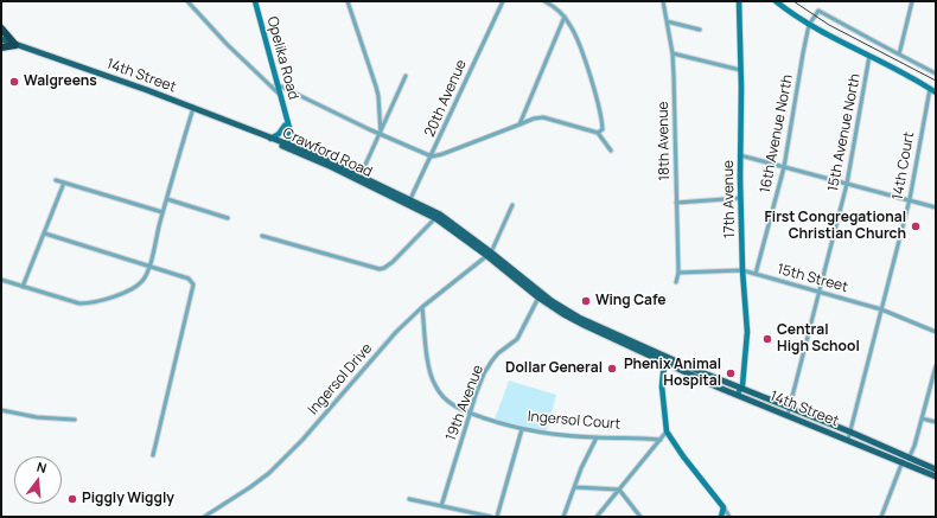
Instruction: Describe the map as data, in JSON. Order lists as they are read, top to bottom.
{
  "streets": {
    "main road": ["14th Street", "Crawford Road"],
    "street": [
      "Opelika Road",
      "20th Avenue",
      "15th Avenue North",
      "16th Avenue North",
      "18th Avenue",
      "14th Court",
      "17th Avenue",
      "15th Street",
      "Ingersol Drive",
      "19th Avenue",
      "Ingersol Court"
    ]
  },
  "crossings": [
    ["Opelika Road", "Crawford Road"],
    ["14th Street", "15th Avenue North"],
    ["14th Street", "Crawford Road"],
    ["14th Street", "14th Court"],
    ["14th Street", "17th Avenue"],
    ["20th Avenue", "Crawford Road"],
    ["15th Avenue North", "15th Street"],
    ["16th Avenue North", "15th Street"],
    ["18th Avenue", "15th Street"],
    ["Crawford Road", "Ingersol Drive"],
    ["Crawford Road", "19th Avenue"],
    ["14th Court", "15th Street"],
    ["17th Avenue", "15th Street"],
    ["Ingersol Drive", "Ingersol Court"],
    ["19th Avenue", "Ingersol Court"]
  ],
  "places": [
    "Walgreens",
    "First Congregational Christian Church",
    "Wing Cafe",
    "Central High School",
    "Dollar General",
    "Phenix Animal Hospital",
    "Piggly Wiggly"
  ],
  "north": "top"
}
